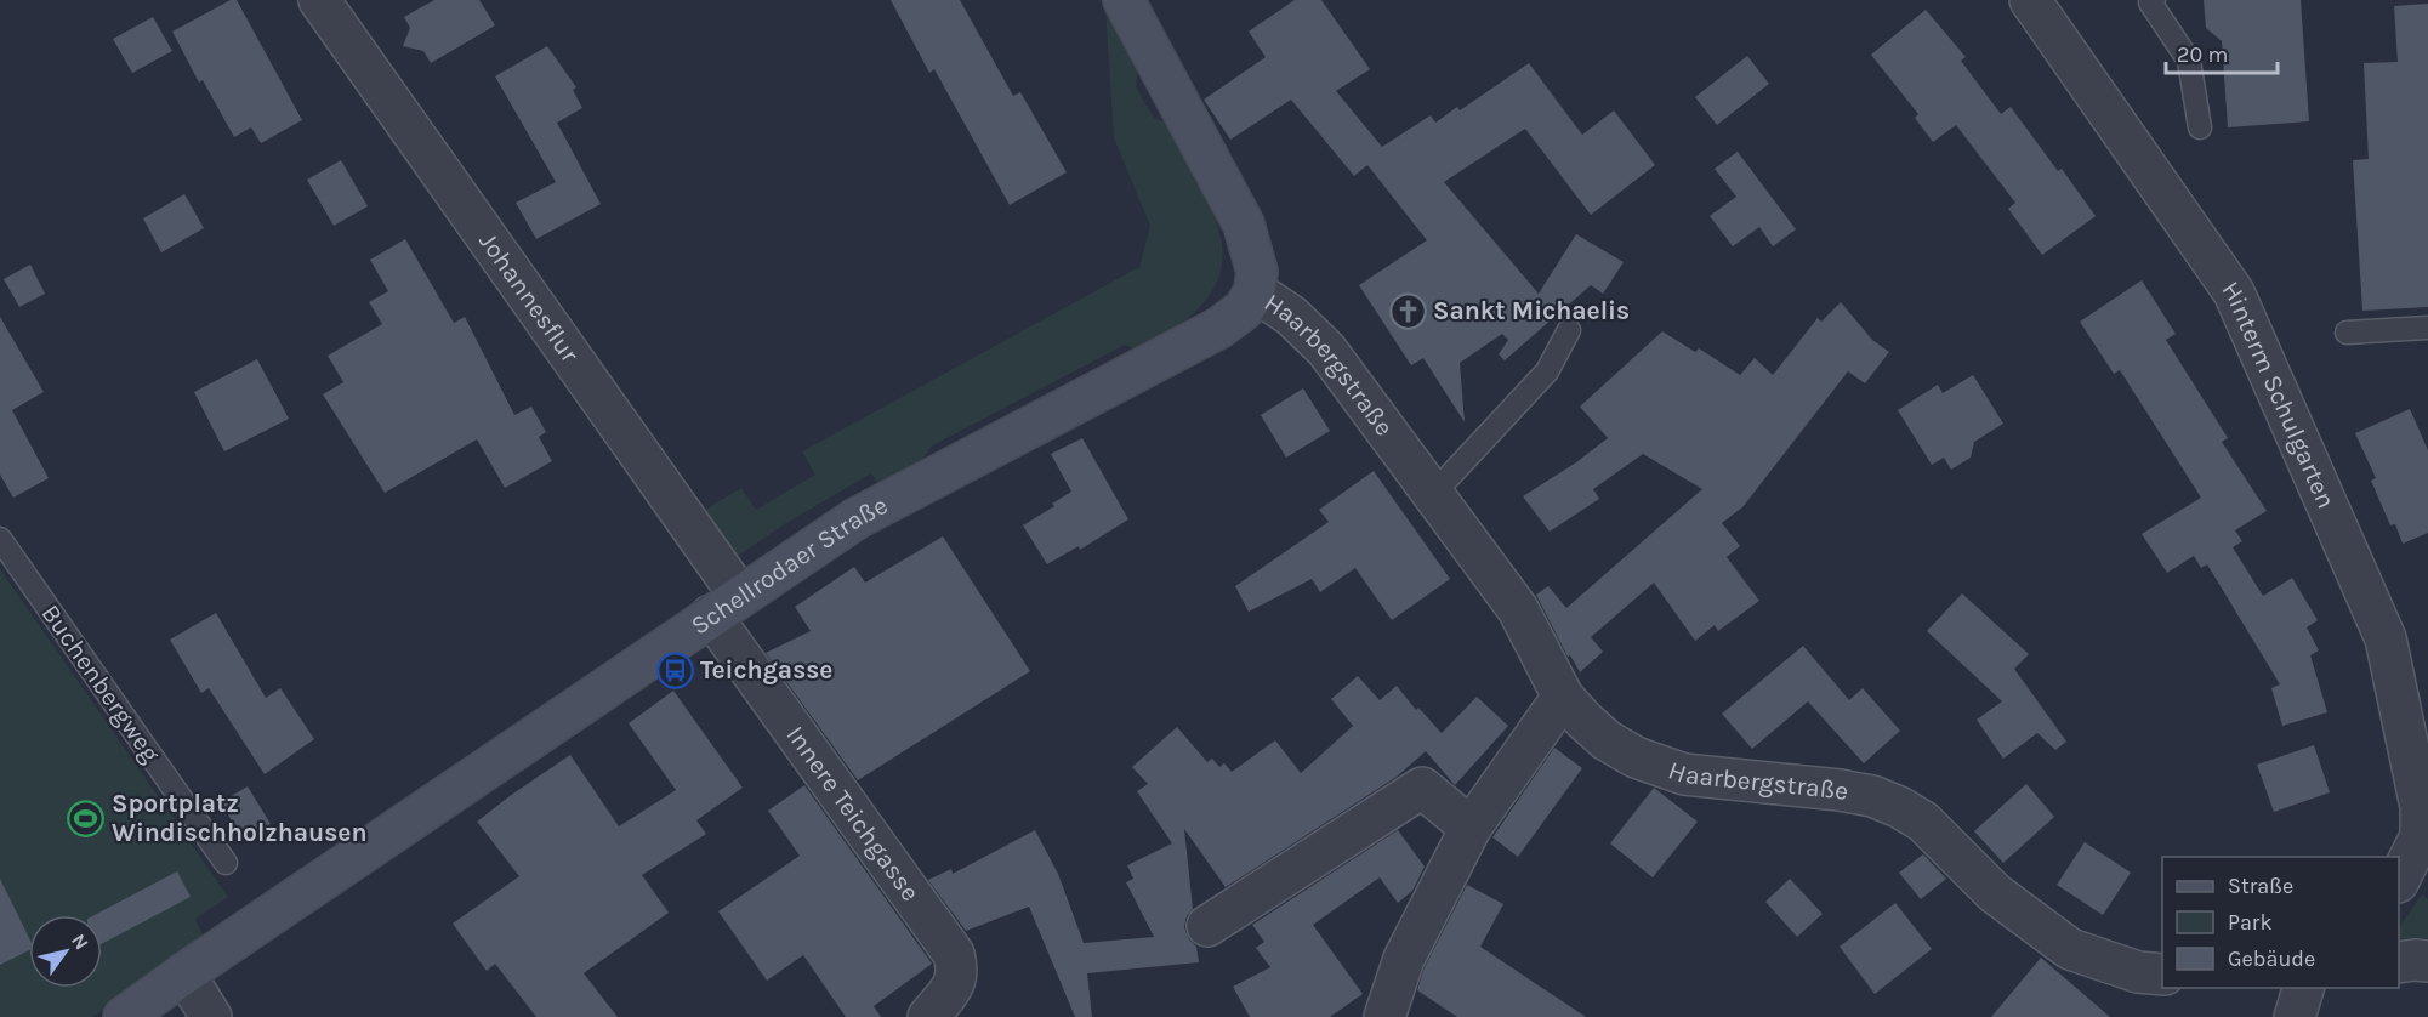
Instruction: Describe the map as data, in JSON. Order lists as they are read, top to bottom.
{
  "streets": {
    "street": [
      "Johannesflur",
      "Haarbergstraße",
      "Hinterm Schulgarten",
      "Schellrodaer Straße",
      "Innere Teichgasse"
    ],
    "lane": ["Buchenbergweg"]
  },
  "crossings": [
    ["Johannesflur", "Schellrodaer Straße"],
    ["Johannesflur", "Innere Teichgasse"],
    ["Haarbergstraße", "Schellrodaer Straße"],
    ["Schellrodaer Straße", "Innere Teichgasse"]
  ],
  "places": {
    "church": ["Sankt Michaelis"],
    "bus stop": ["Teichgasse"],
    "sports": ["Sportplatz Windischholzhausen"]
  },
  "legend": ["Straße", "Park", "Gebäude"],
  "scale_bar": "20 m",
  "north": "top right"
}
